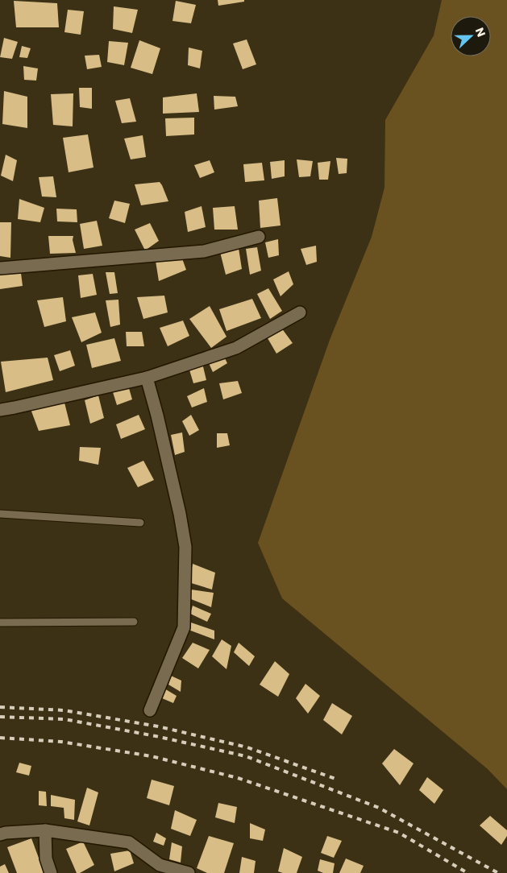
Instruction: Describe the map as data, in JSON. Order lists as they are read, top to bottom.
{
  "north": "right"
}
